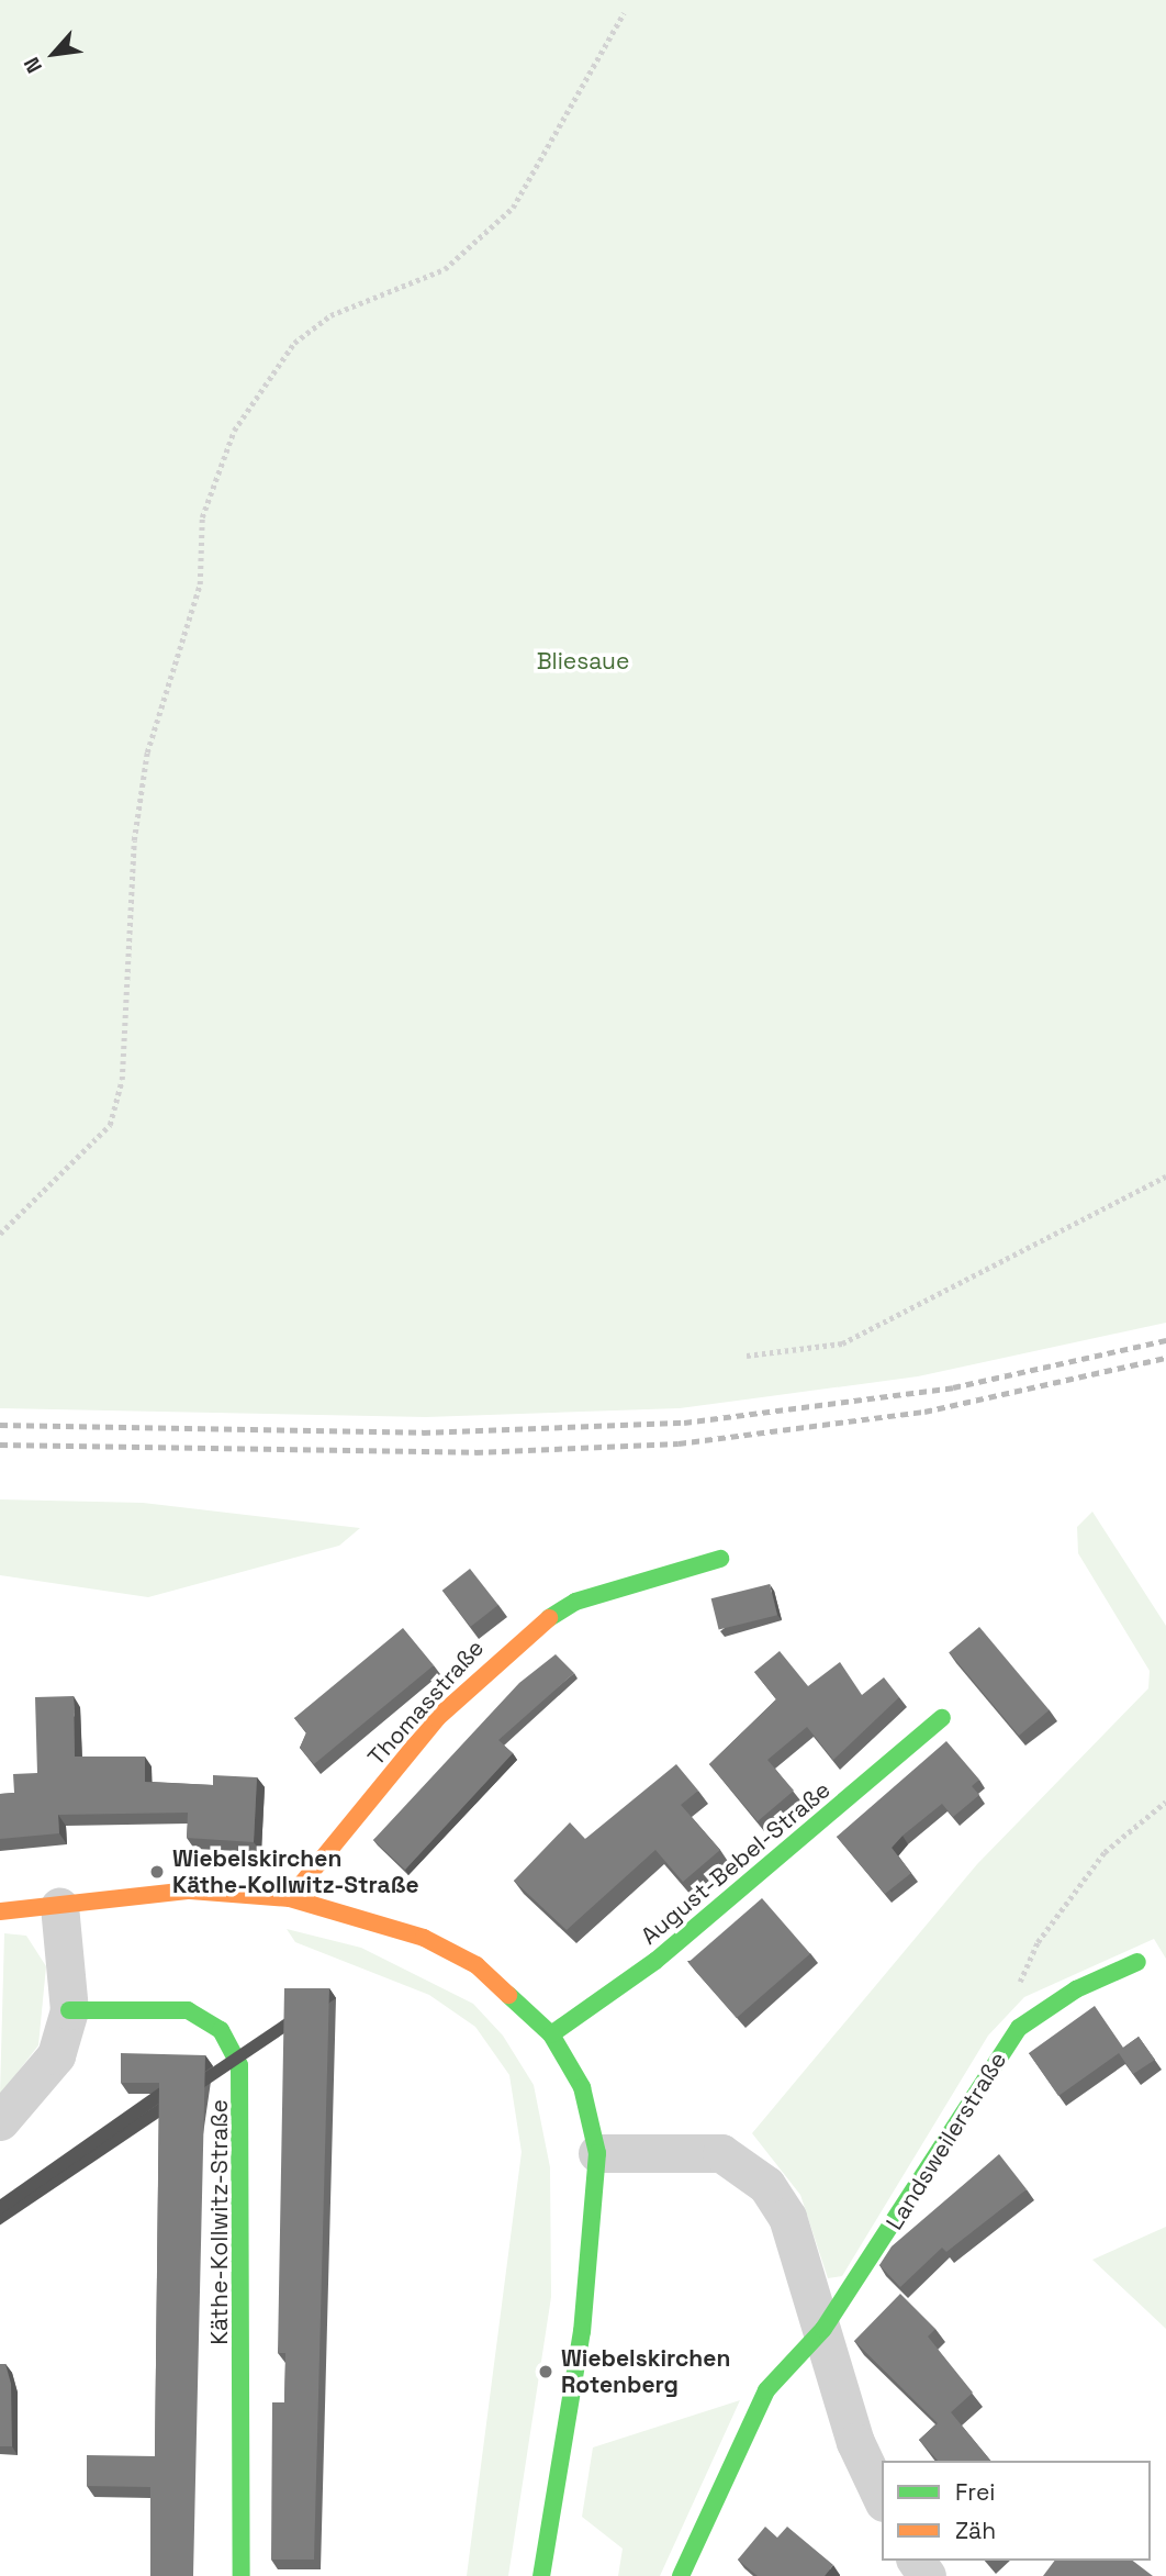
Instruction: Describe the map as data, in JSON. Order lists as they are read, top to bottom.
{
  "streets": {
    "street": [
      "Thomasstraße",
      "August-Bebel-Straße",
      "Landsweilerstraße",
      "Käthe-Kollwitz-Straße"
    ]
  },
  "parks": ["Bliesaue"],
  "places": ["Wiebelskirchen Käthe-Kollwitz-Straße", "Wiebelskirchen Rotenberg"],
  "legend": ["Frei", "Zäh"],
  "north": "bottom left"
}
